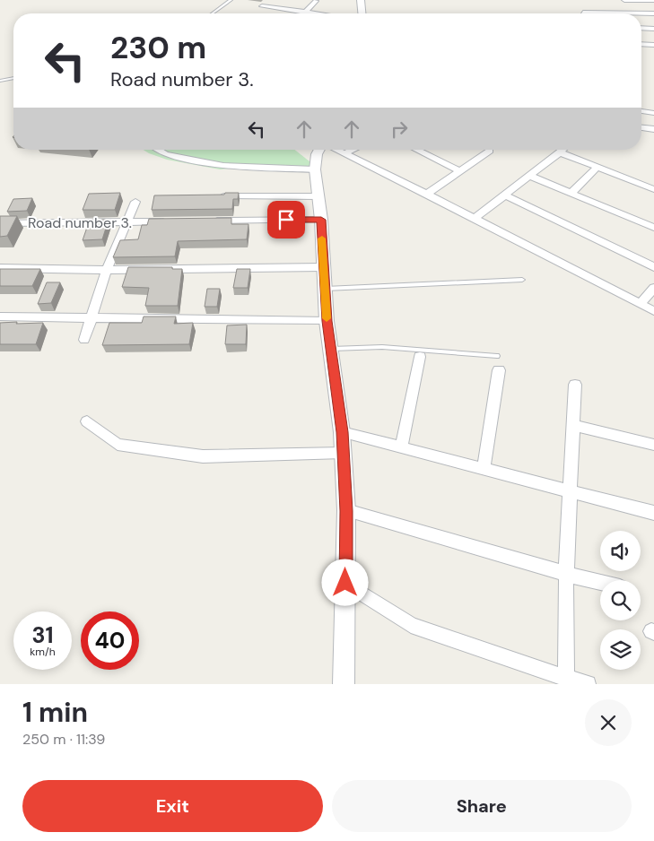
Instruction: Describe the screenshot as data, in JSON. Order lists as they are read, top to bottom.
{
  "streets": {
    "street": ["Road number 3."]
  },
  "page": {
    "turn": ["230 m", "Road number 3."],
    "speed": "31 km/h",
    "limit": "40",
    "heading": ["1 min", "250 m · 11:39"],
    "buttons": ["Exit", "Share"]
  }
}
